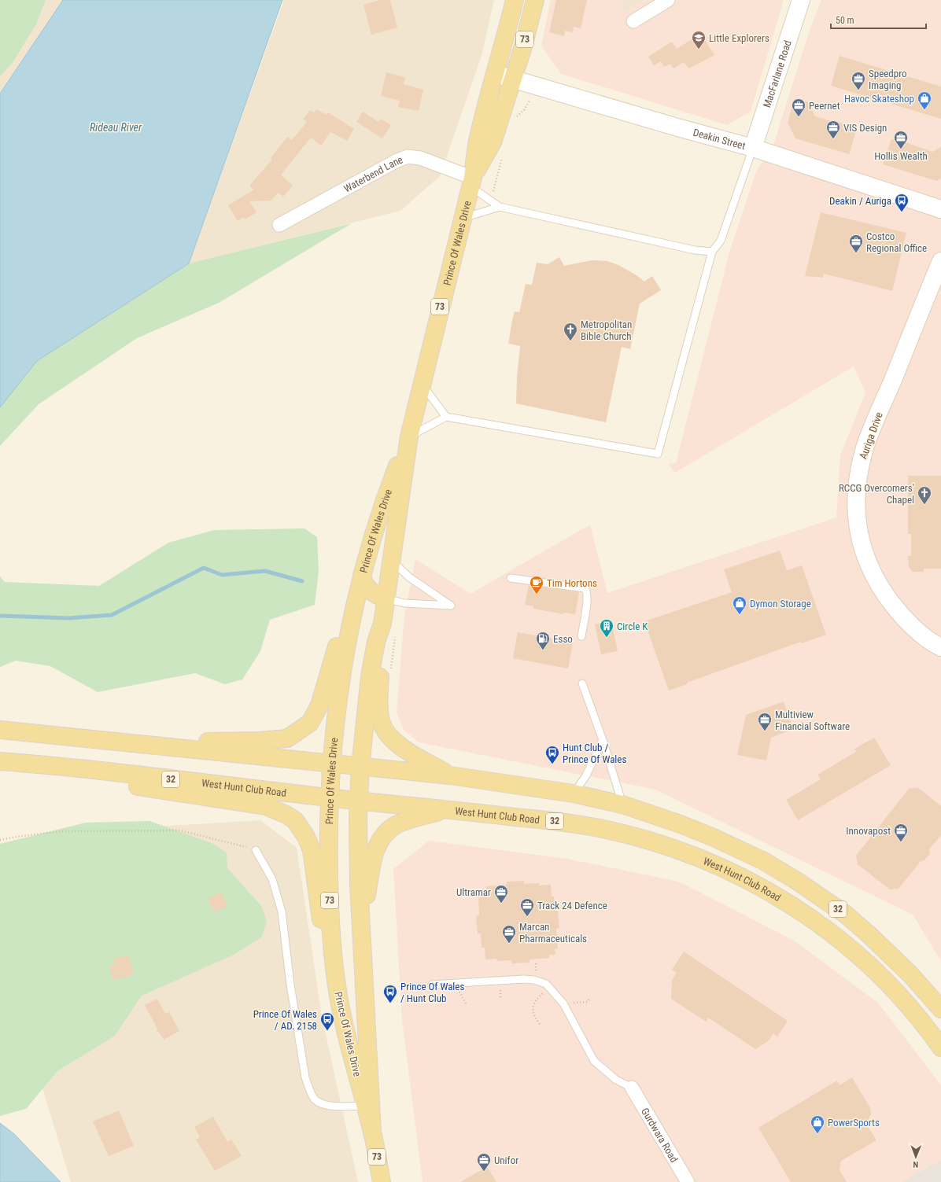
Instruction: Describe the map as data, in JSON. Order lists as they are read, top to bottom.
{
  "streets": {
    "main road": [
      "73",
      "Prince Of Wales Drive",
      "32",
      "West Hunt Club Road"
    ],
    "street": [
      "MacFarlane Road",
      "Deakin Street",
      "Waterbend Lane",
      "Auriga Drive",
      "Gurdwara Road"
    ]
  },
  "crossings": [
    ["MacFarlane Road", "Deakin Street"],
    ["Deakin Street", "Prince Of Wales Drive"],
    ["Waterbend Lane", "Prince Of Wales Drive"],
    ["Prince Of Wales Drive", "32"],
    ["Prince Of Wales Drive", "West Hunt Club Road"]
  ],
  "water": ["Rideau River"],
  "places": {
    "school or university": ["Little Explorers"],
    "office": [
      "Speedpro Imaging",
      "Peernet",
      "VIS Design",
      "Hollis Wealth",
      "Costco Regional Office",
      "Multiview Financial Software",
      "Innovapost",
      "Ultramar",
      "Track 24 Defence",
      "Marcan Pharmaceuticals",
      "Unifor"
    ],
    "shop": ["Havoc Skateshop", "Dymon Storage", "PowerSports"],
    "bus stop": [
      "Deakin / Auriga",
      "Hunt Club / Prince Of Wales",
      "Prince Of Wales / Hunt Club",
      "Prince Of Wales / AD. 2158"
    ],
    "church": ["Metropolitan Bible Church", "RCCG Overcomers' Chapel"],
    "cafe": ["Tim Hortons"],
    "building": ["Circle K"],
    "fuel station": ["Esso"]
  },
  "scale_bar": "50 m",
  "north": "bottom"
}
